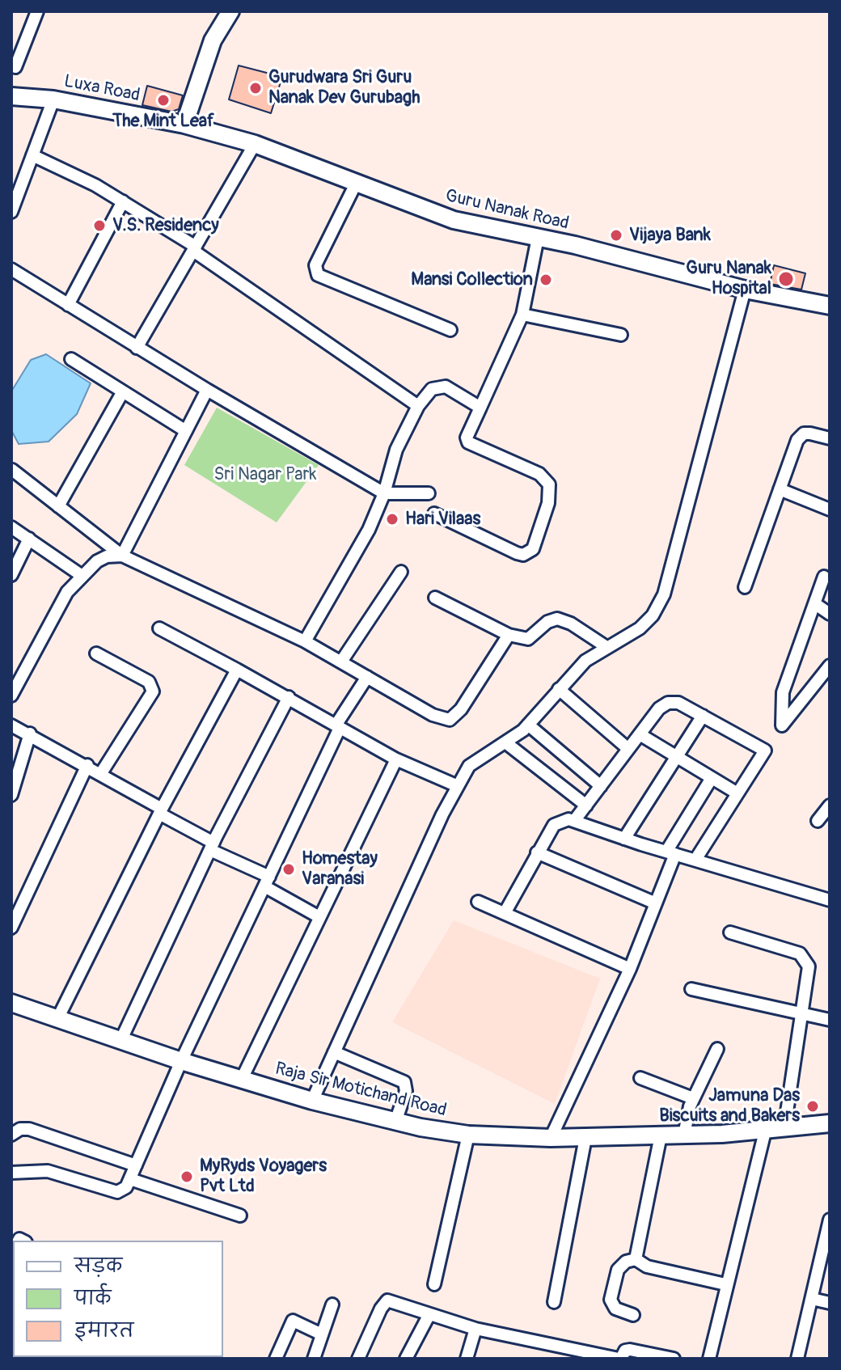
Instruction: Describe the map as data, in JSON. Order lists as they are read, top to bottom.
{
  "streets": {
    "street": ["Luxa Road", "Guru Nanak Road", "Raja Sir Motichand Road"]
  },
  "crossings": [
    ["Luxa Road", "Guru Nanak Road"]
  ],
  "parks": ["Sri Nagar Park"],
  "places": [
    "Gurudwara Sri Guru Nanak Dev Gurubagh",
    "The Mint Leaf",
    "V.S. Residency",
    "Vijaya Bank",
    "Guru Nanak Hospital",
    "Mansi Collection",
    "Hari Vilaas",
    "Homestay Varanasi",
    "Jamuna Das Biscuits and Bakers",
    "MyRyds Voyagers Pvt Ltd"
  ],
  "legend": ["सड़क", "पार्क", "इमारत"]
}
